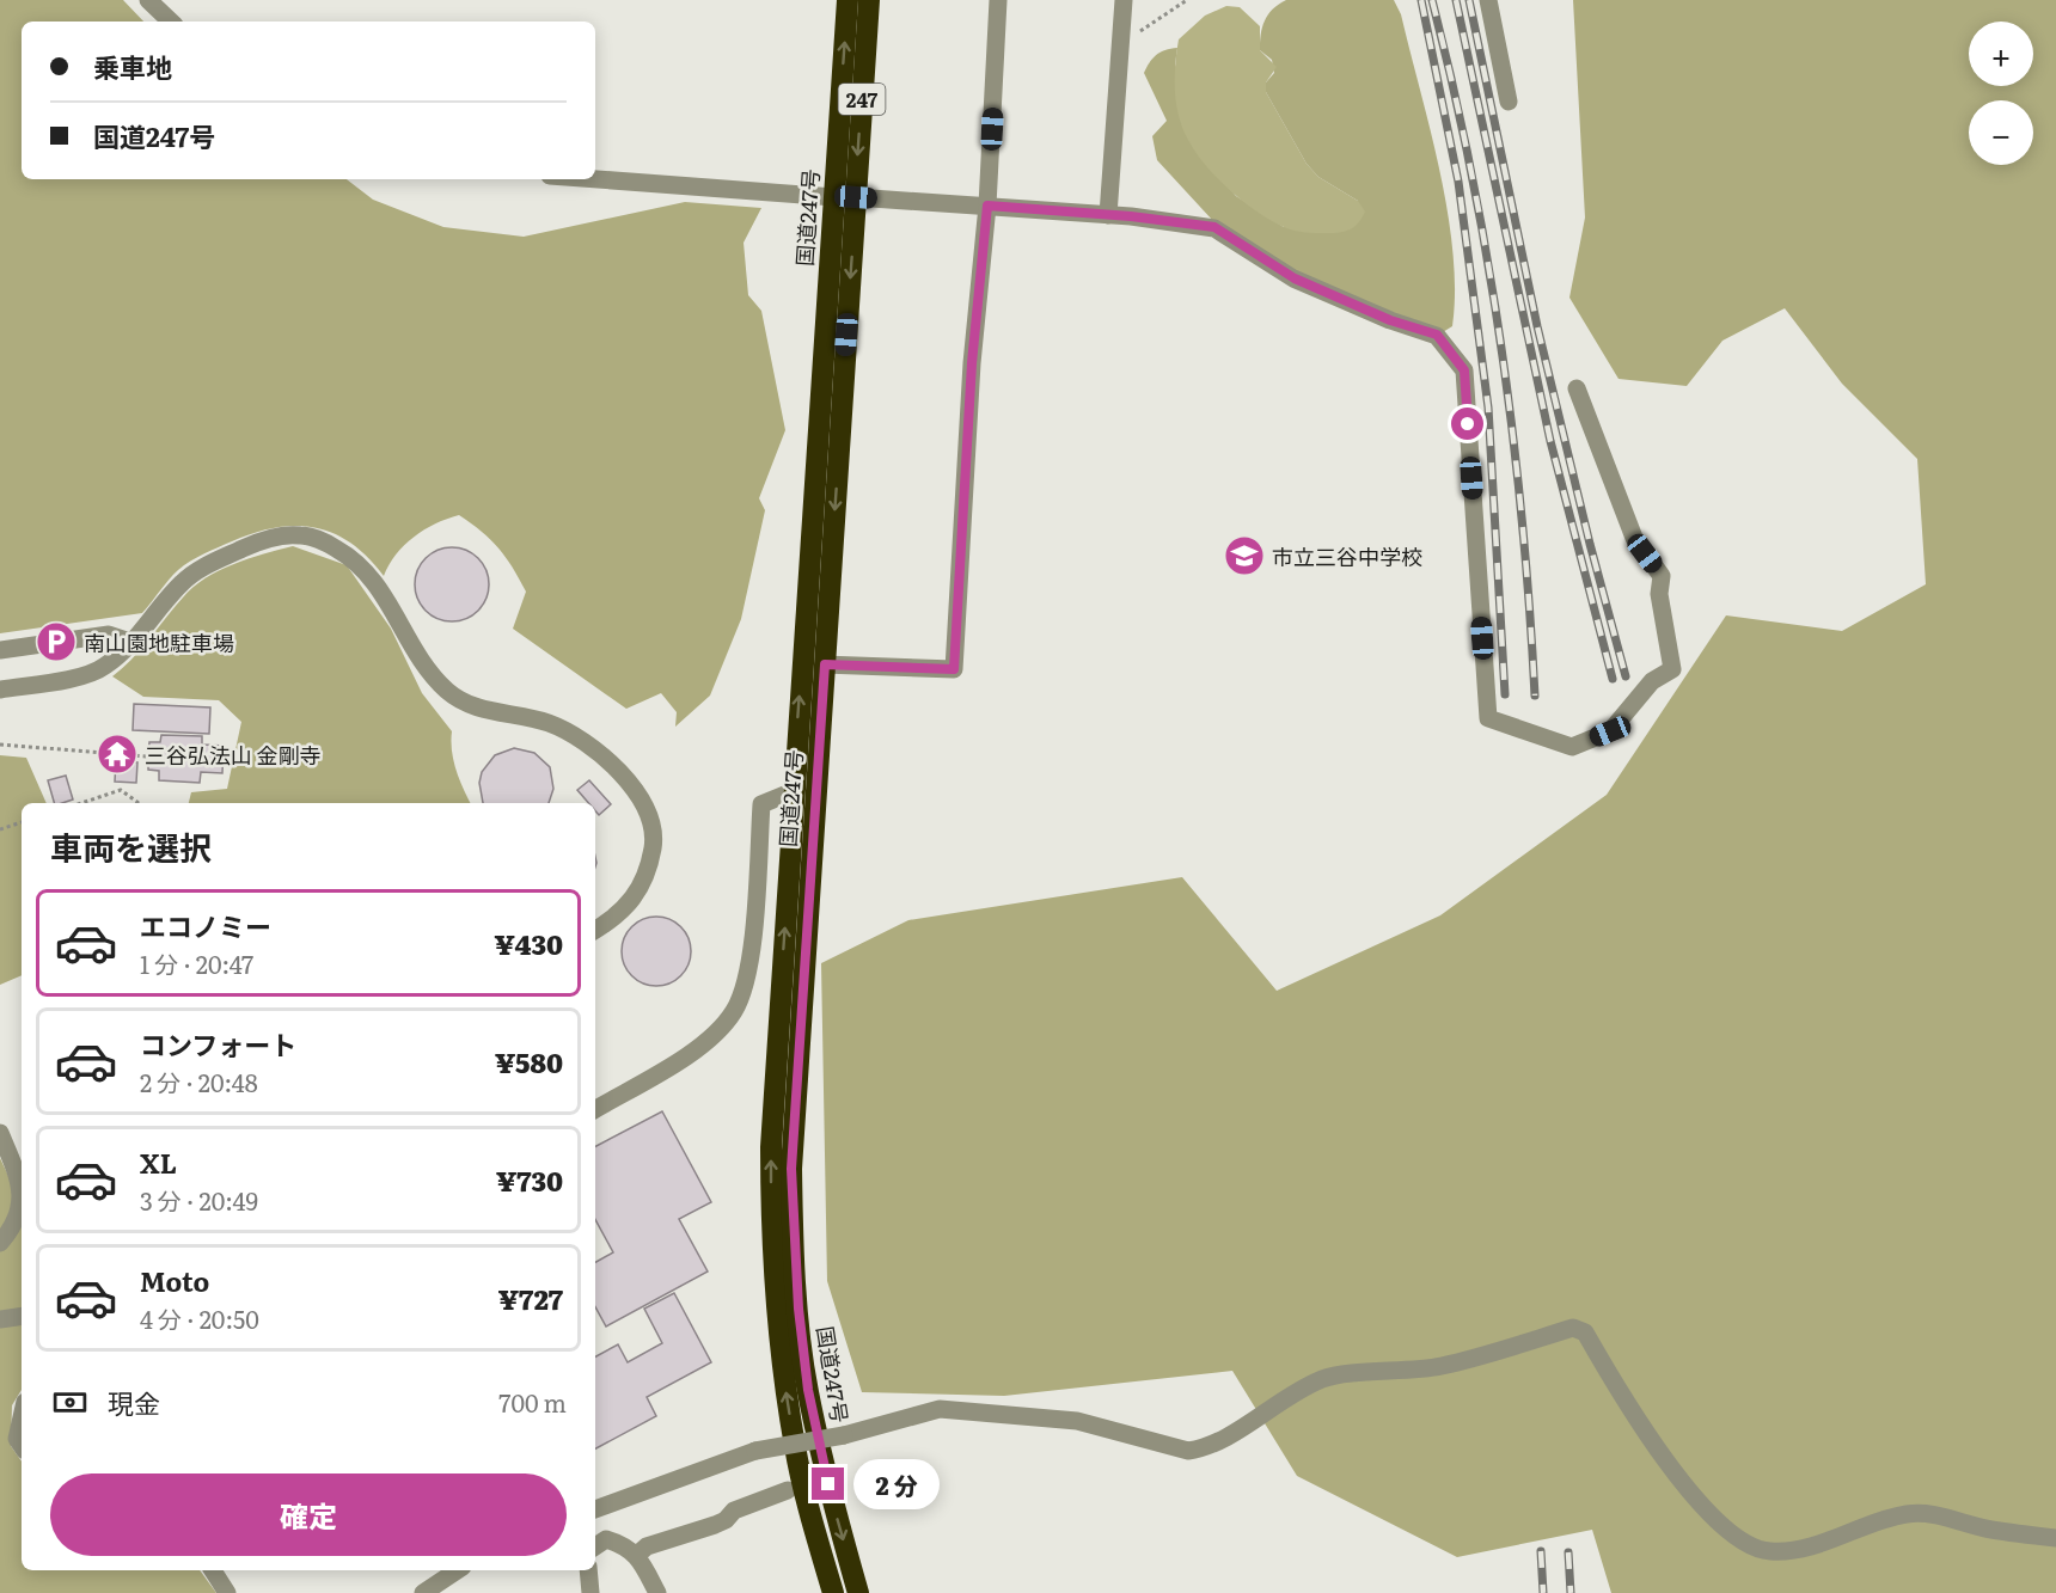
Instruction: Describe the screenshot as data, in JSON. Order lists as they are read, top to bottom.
{
  "streets": {
    "highway": ["247", "国道247号"]
  },
  "places": {
    "school or university": ["市立三谷中学校"],
    "parking": ["南山園地駐車場"],
    "temple": ["三谷弘法山 金剛寺"]
  },
  "page": {
    "map_buttons": ["+", "−"],
    "banner": ["乗車地", "国道247号"],
    "heading": "車両を選択",
    "list": [
      {
        "name": "エコノミー",
        "note": "1 分 · 20:47",
        "value": "¥430"
      },
      {
        "name": "コンフォート",
        "note": "2 分 · 20:48",
        "value": "¥580"
      },
      {
        "name": "XL",
        "note": "3 分 · 20:49",
        "value": "¥730"
      },
      {
        "name": "Moto",
        "note": "4 分 · 20:50",
        "value": "¥727"
      }
    ],
    "pay": ["現金", "700 m"],
    "bubble": "2 分",
    "buttons": "確定"
  }
}
